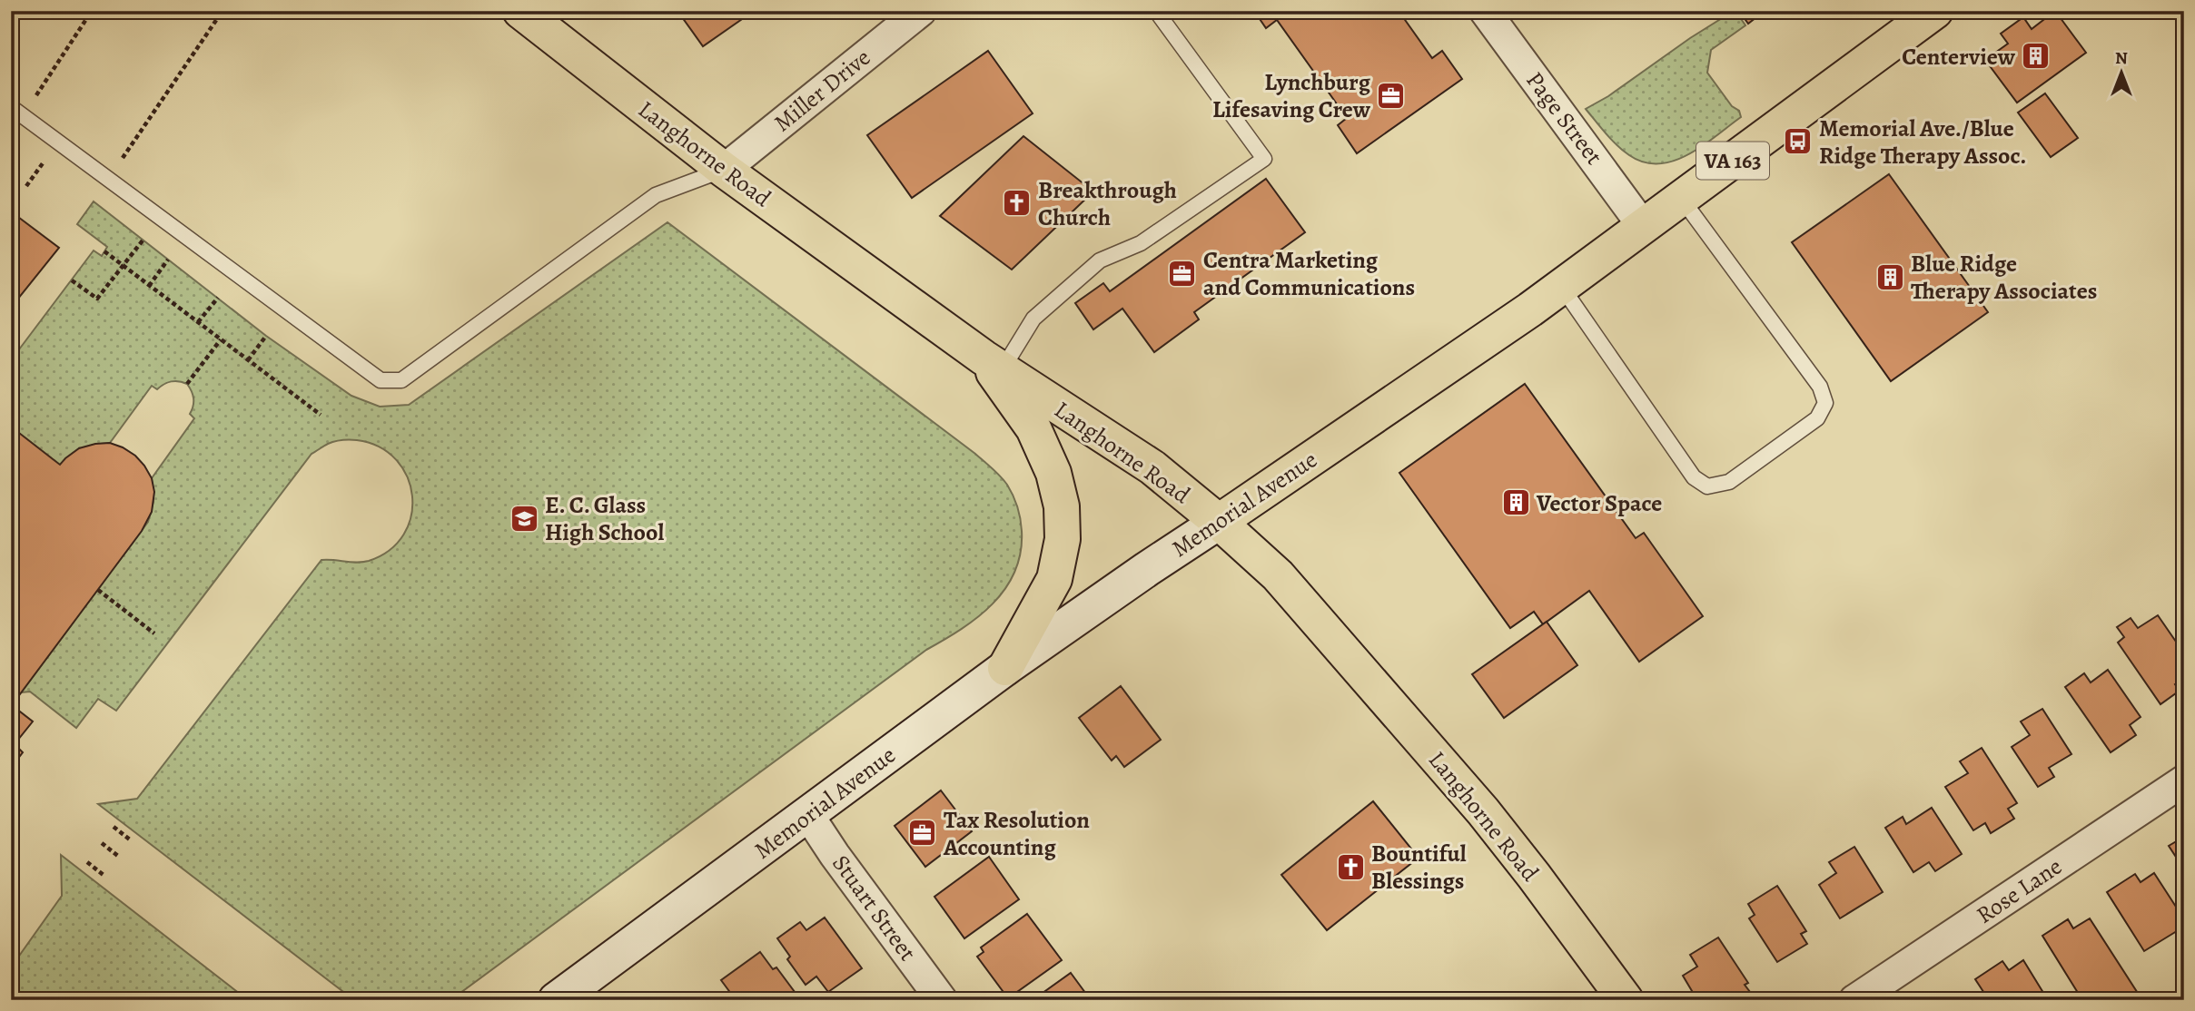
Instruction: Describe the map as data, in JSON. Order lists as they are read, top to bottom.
{
  "streets": {
    "main road": ["Langhorne Road", "VA 163", "Memorial Avenue"],
    "street": [
      "Miller Drive",
      "Page Street",
      "Rose Lane",
      "Stuart Street"
    ]
  },
  "crossings": [
    ["Miller Drive", "Langhorne Road"],
    ["Page Street", "Memorial Avenue"],
    ["Langhorne Road", "Memorial Avenue"],
    ["Memorial Avenue", "Stuart Street"]
  ],
  "places": {
    "building": ["Centerview", "Blue Ridge Therapy Associates", "Vector Space"],
    "office": ["Lynchburg Lifesaving Crew", "Centra Marketing and Communications", "Tax Resolution Accounting"],
    "bus stop": ["Memorial Ave./Blue Ridge Therapy Assoc."],
    "church": ["Breakthrough Church", "Bountiful Blessings"],
    "school or university": ["E. C. Glass High School"]
  },
  "north": "top"
}
